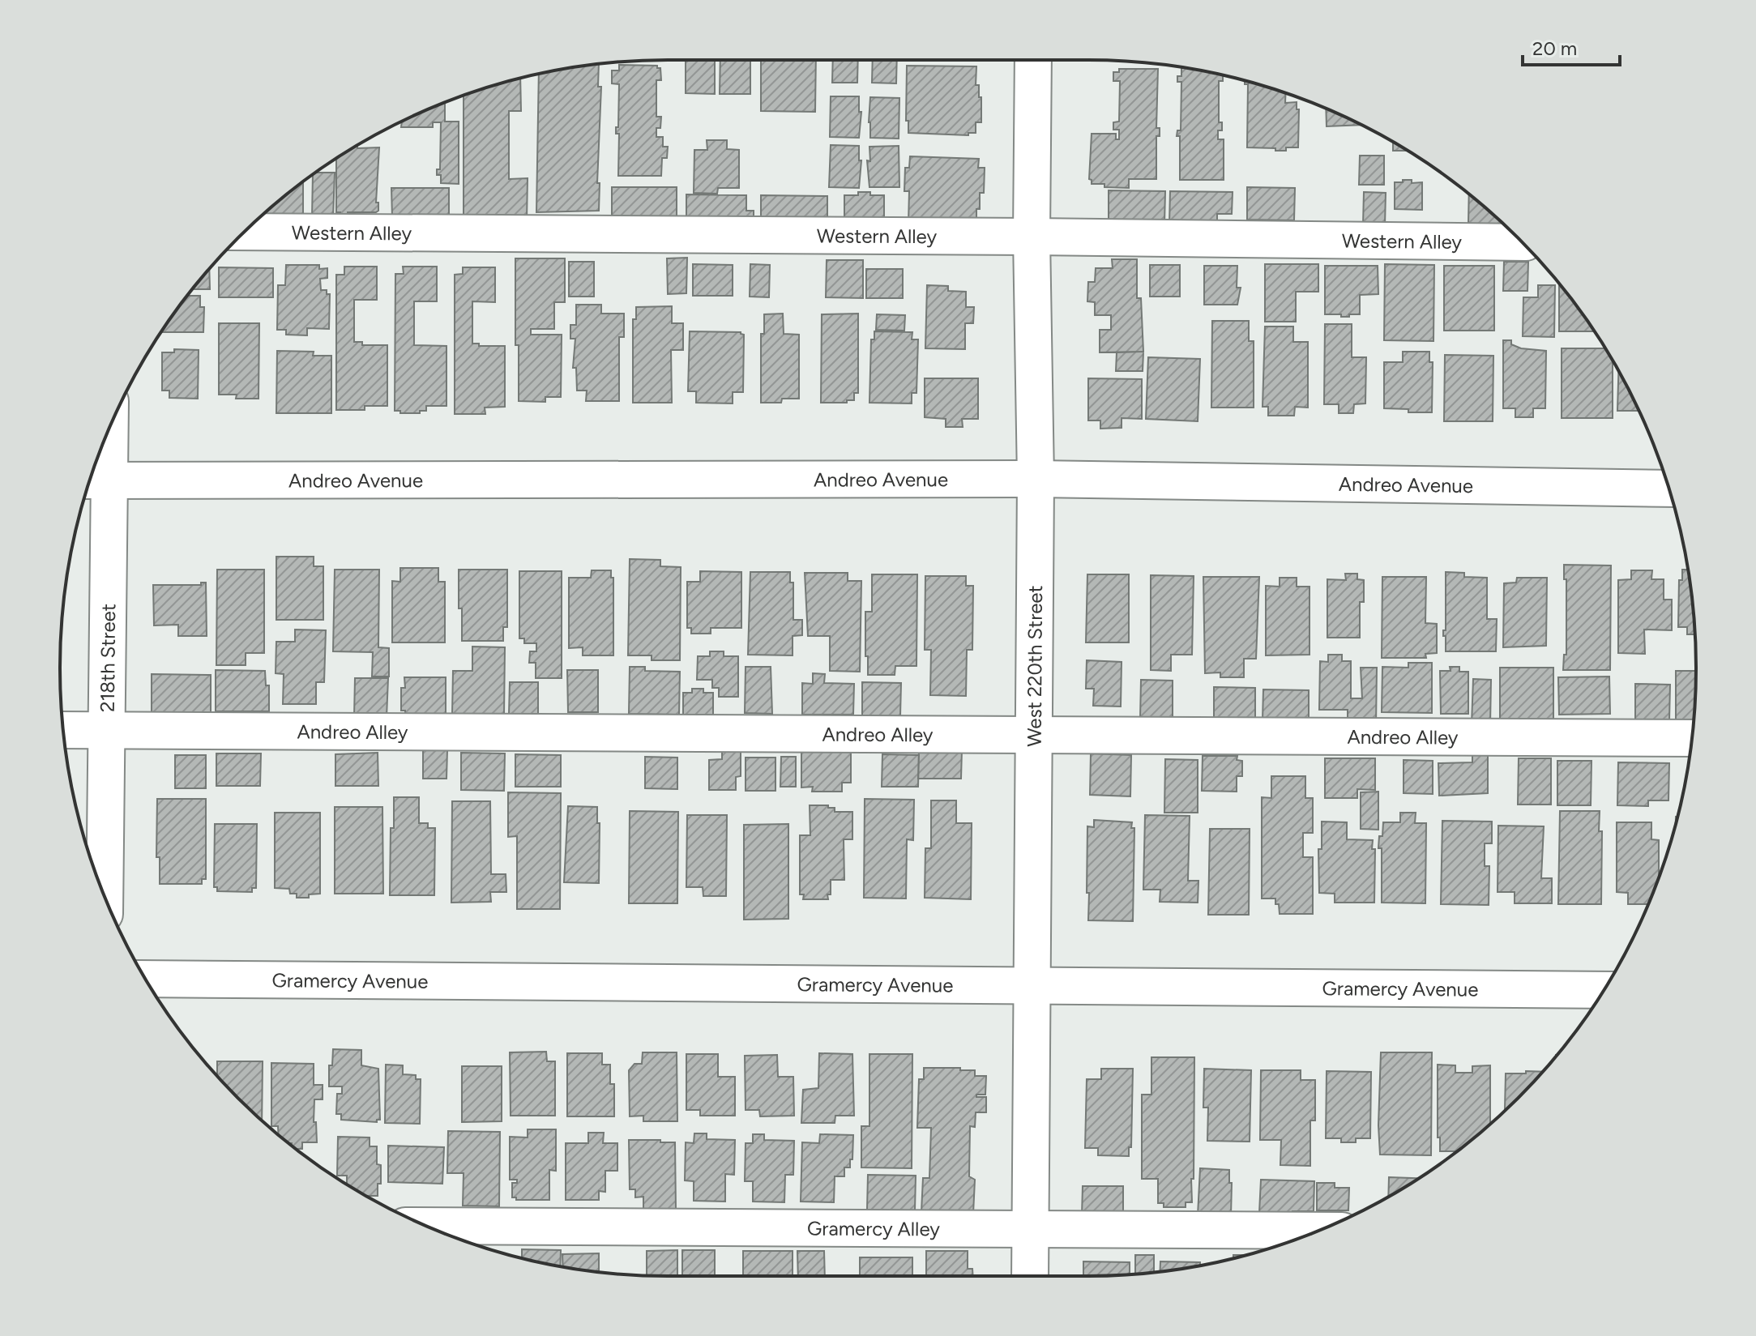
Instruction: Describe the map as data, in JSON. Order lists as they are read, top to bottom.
{
  "streets": {
    "street": [
      "Western Alley",
      "Andreo Avenue",
      "218th Street",
      "West 220th Street",
      "Andreo Alley",
      "Gramercy Avenue",
      "Gramercy Alley"
    ]
  },
  "crossings": [
    ["Western Alley", "West 220th Street"],
    ["Andreo Avenue", "218th Street"],
    ["Andreo Avenue", "West 220th Street"],
    ["218th Street", "Andreo Alley"],
    ["West 220th Street", "Andreo Alley"],
    ["West 220th Street", "Gramercy Avenue"],
    ["West 220th Street", "Gramercy Alley"]
  ],
  "scale_bar": "20 m"
}
